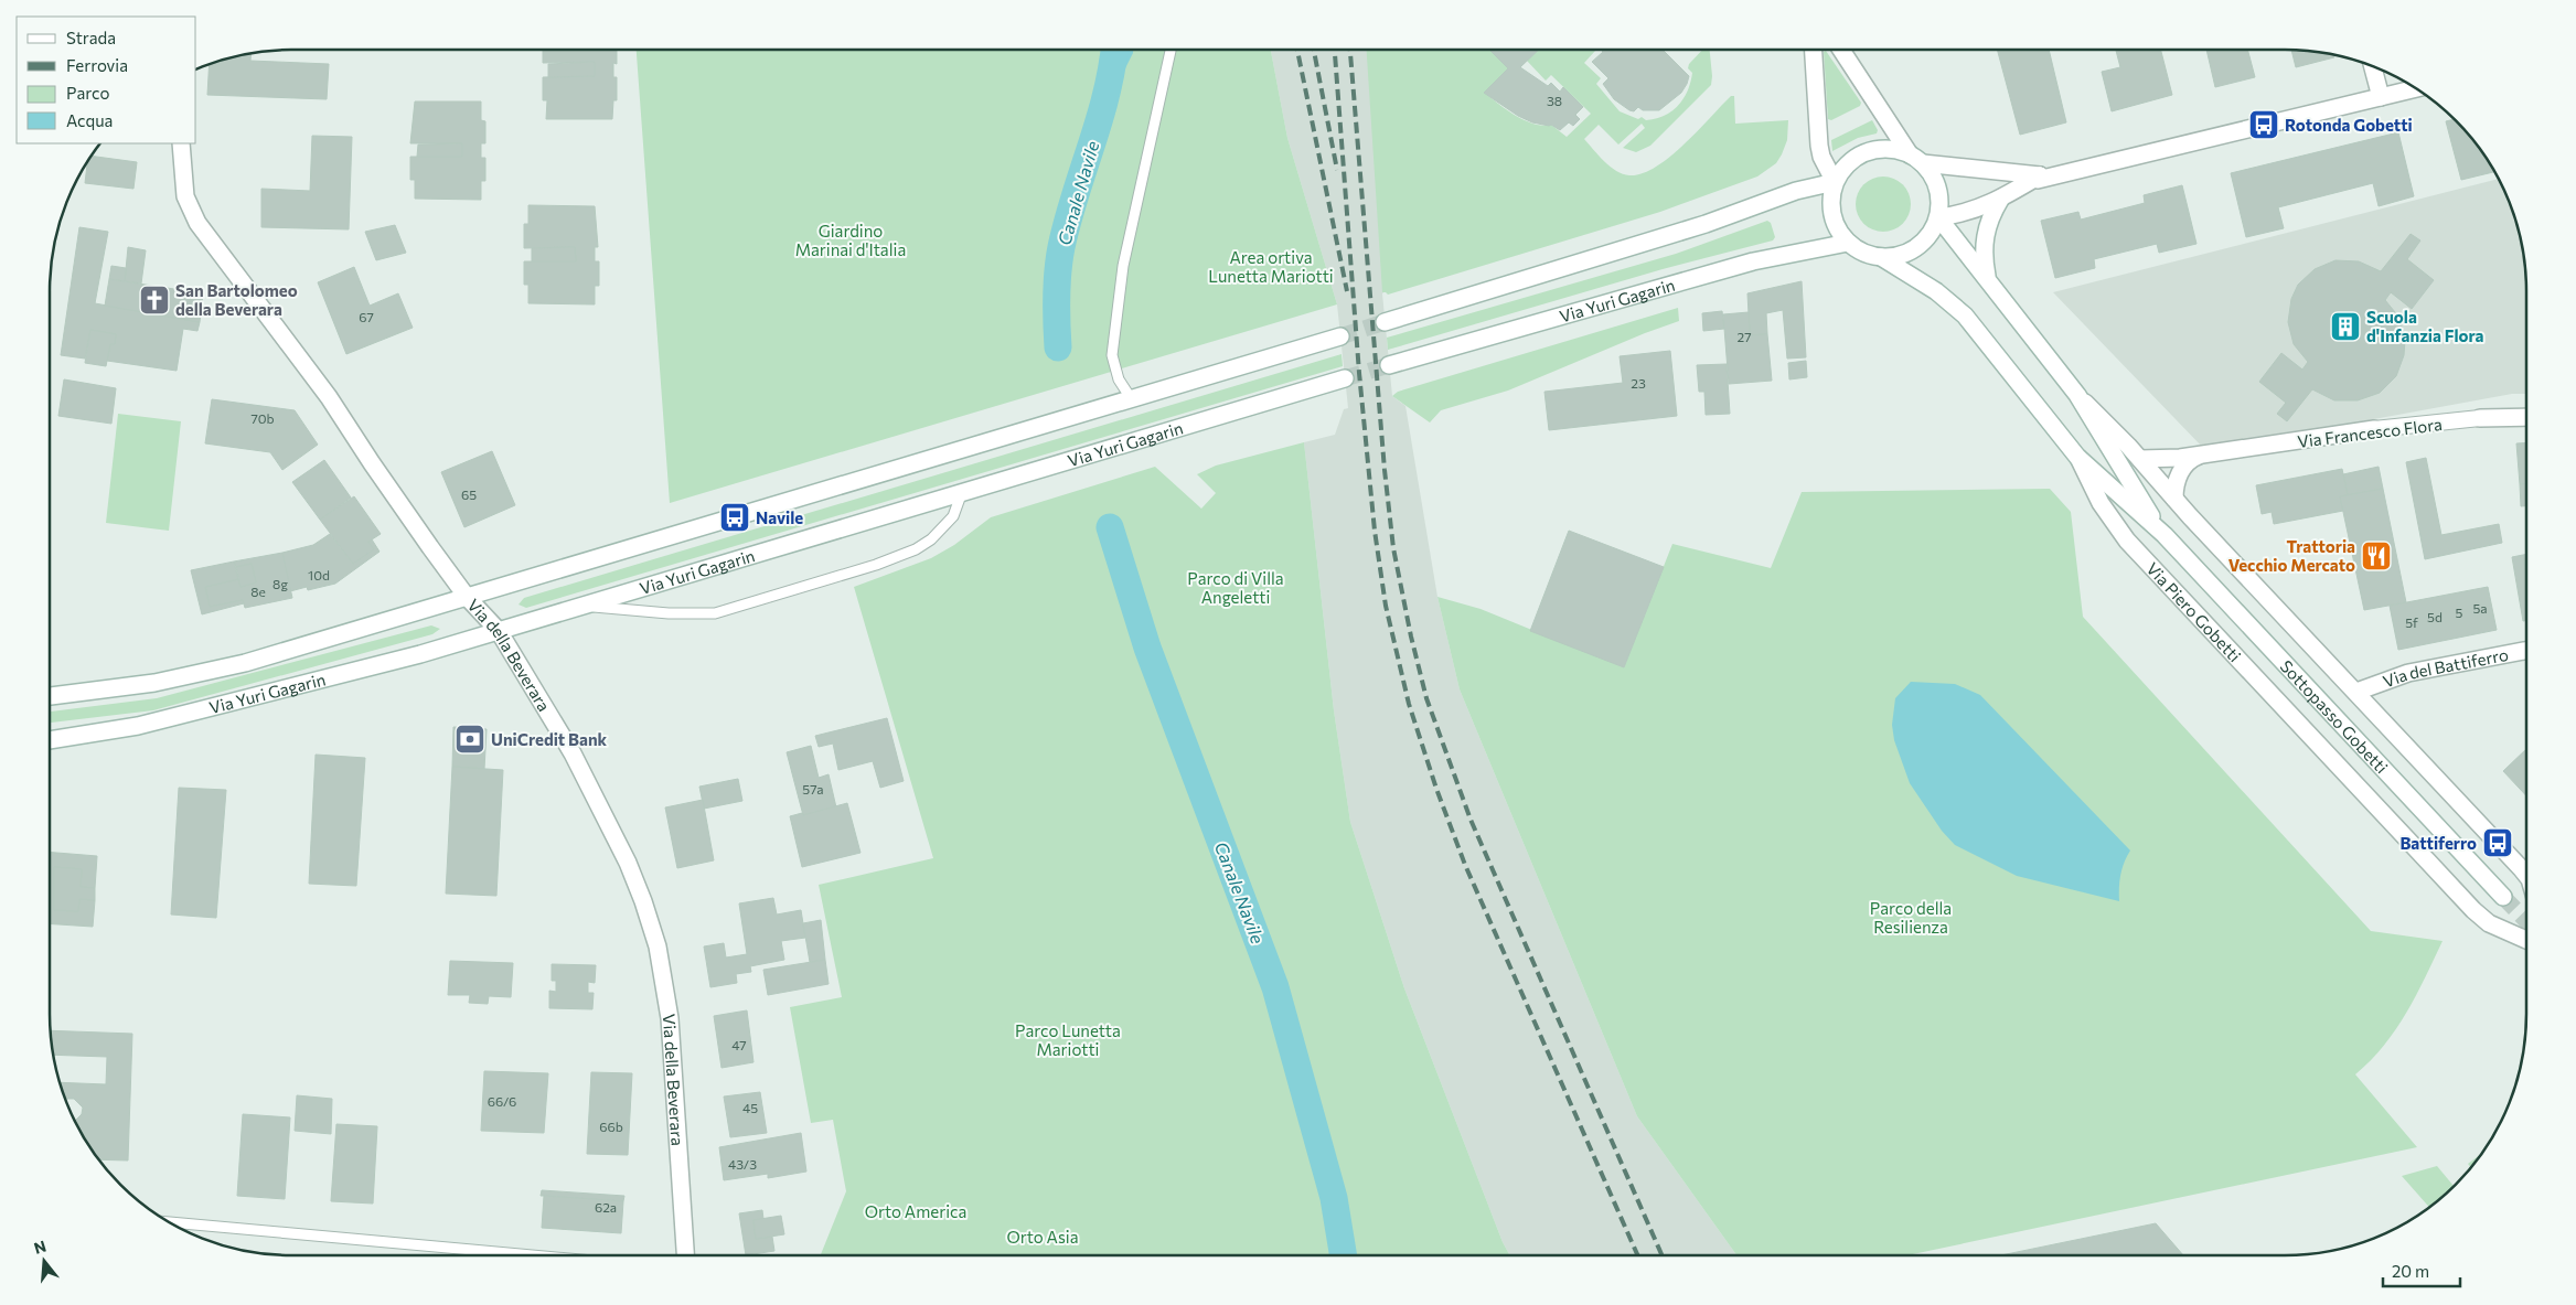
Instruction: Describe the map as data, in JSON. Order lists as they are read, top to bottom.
{
  "streets": {
    "main road": [
      "Via Yuri Gagarin",
      "Via Francesco Flora",
      "Via Piero Gobetti",
      "Via della Beverara",
      "Via del Battiferro",
      "Sottopasso Gobetti"
    ]
  },
  "crossings": [
    ["Via Yuri Gagarin", "Via Piero Gobetti"],
    ["Via Yuri Gagarin", "Via della Beverara"],
    ["Via Piero Gobetti", "Sottopasso Gobetti"]
  ],
  "water": ["Canale Navile"],
  "parks": [
    "Giardino Marinai d'Italia",
    "Area ortiva Lunetta Mariotti",
    "Parco di Villa Angeletti",
    "Parco della Resilienza",
    "Parco Lunetta Mariotti",
    "Orto America",
    "Orto Asia"
  ],
  "places": {
    "bus stop": ["Rotonda Gobetti", "Navile", "Battiferro"],
    "church": ["San Bartolomeo della Beverara"],
    "building": ["Scuola d'Infanzia Flora"],
    "restaurant": ["Trattoria Vecchio Mercato"],
    "bank": ["UniCredit Bank"]
  },
  "house_numbers": [
    "38",
    "67",
    "27",
    "23",
    "70b",
    "65",
    "10d",
    "8g",
    "8e",
    "5a",
    "5",
    "5d",
    "5f",
    "57a",
    "47",
    "66/6",
    "45",
    "66b",
    "43/3",
    "62a"
  ],
  "legend": [
    "Strada",
    "Ferrovia",
    "Parco",
    "Acqua"
  ],
  "scale_bar": "20 m",
  "north": "top"
}
